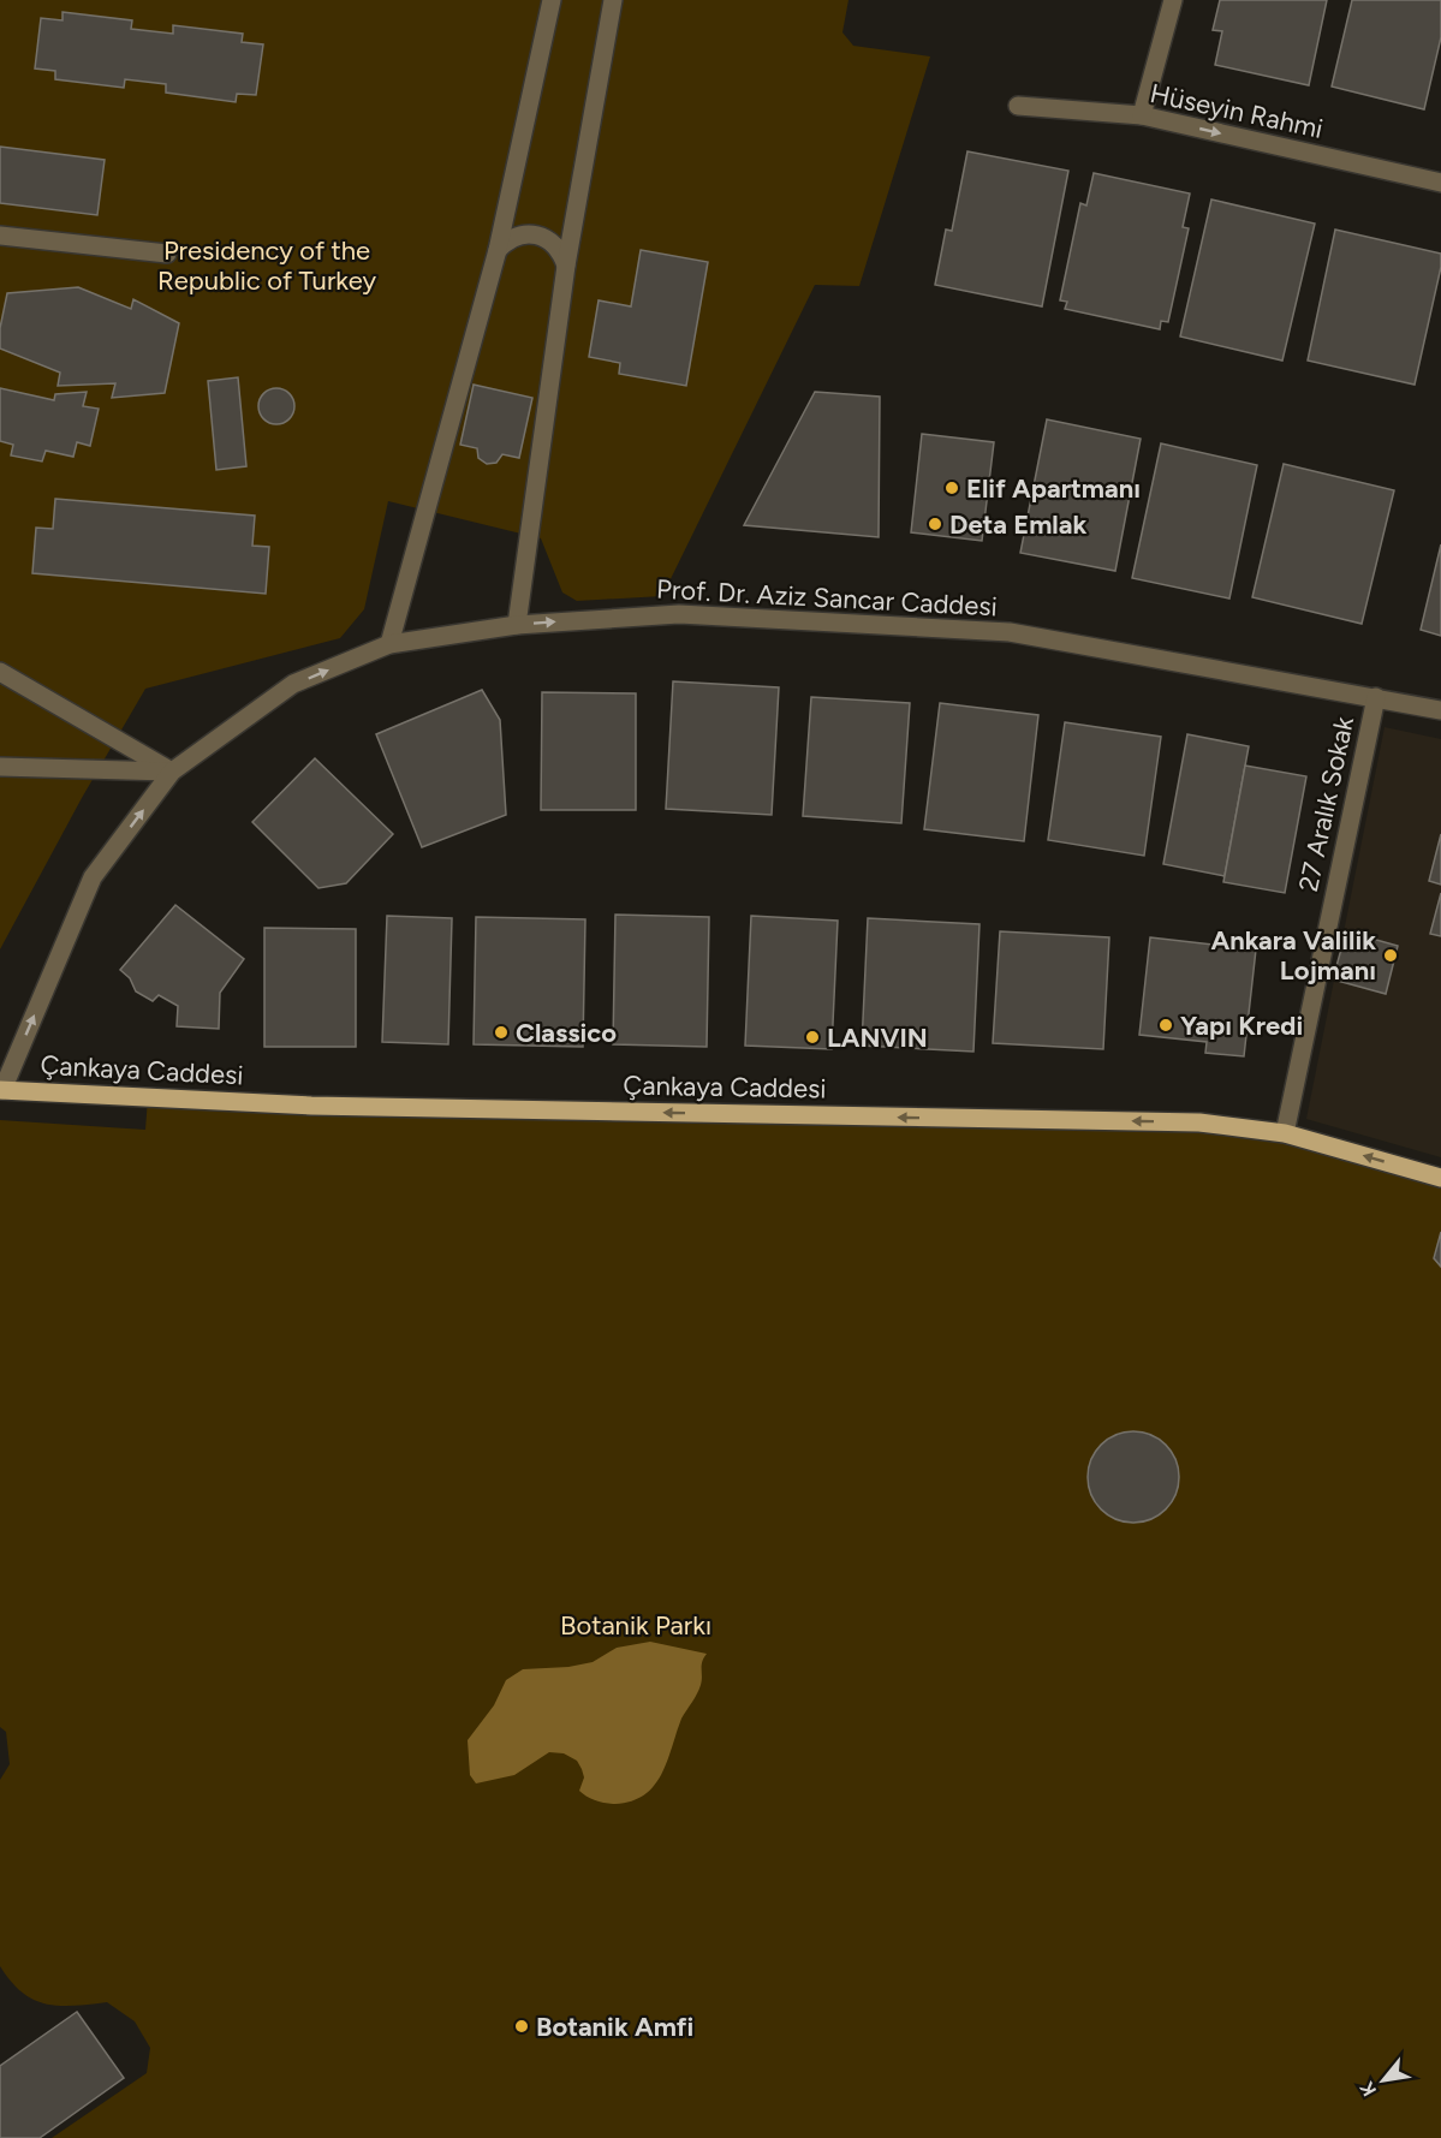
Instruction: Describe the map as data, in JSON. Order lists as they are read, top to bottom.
{
  "streets": {
    "main road": ["Çankaya Caddesi"],
    "street": ["Hüseyin Rahmi", "Prof. Dr. Aziz Sancar Caddesi", "27 Aralık Sokak"]
  },
  "crossings": [
    ["Prof. Dr. Aziz Sancar Caddesi", "27 Aralık Sokak"],
    ["Prof. Dr. Aziz Sancar Caddesi", "Çankaya Caddesi"],
    ["27 Aralık Sokak", "Çankaya Caddesi"]
  ],
  "one_way": ["Hüseyin Rahmi", "Prof. Dr. Aziz Sancar Caddesi", "Çankaya Caddesi"],
  "parks": ["Presidency of the Republic of Turkey", "Botanik Parkı"],
  "places": [
    "Elif Apartmanı",
    "Deta Emlak",
    "Ankara Valilik Lojmanı",
    "Yapı Kredi",
    "Classico",
    "LANVIN",
    "Botanik Amfi"
  ],
  "north": "bottom left"
}
